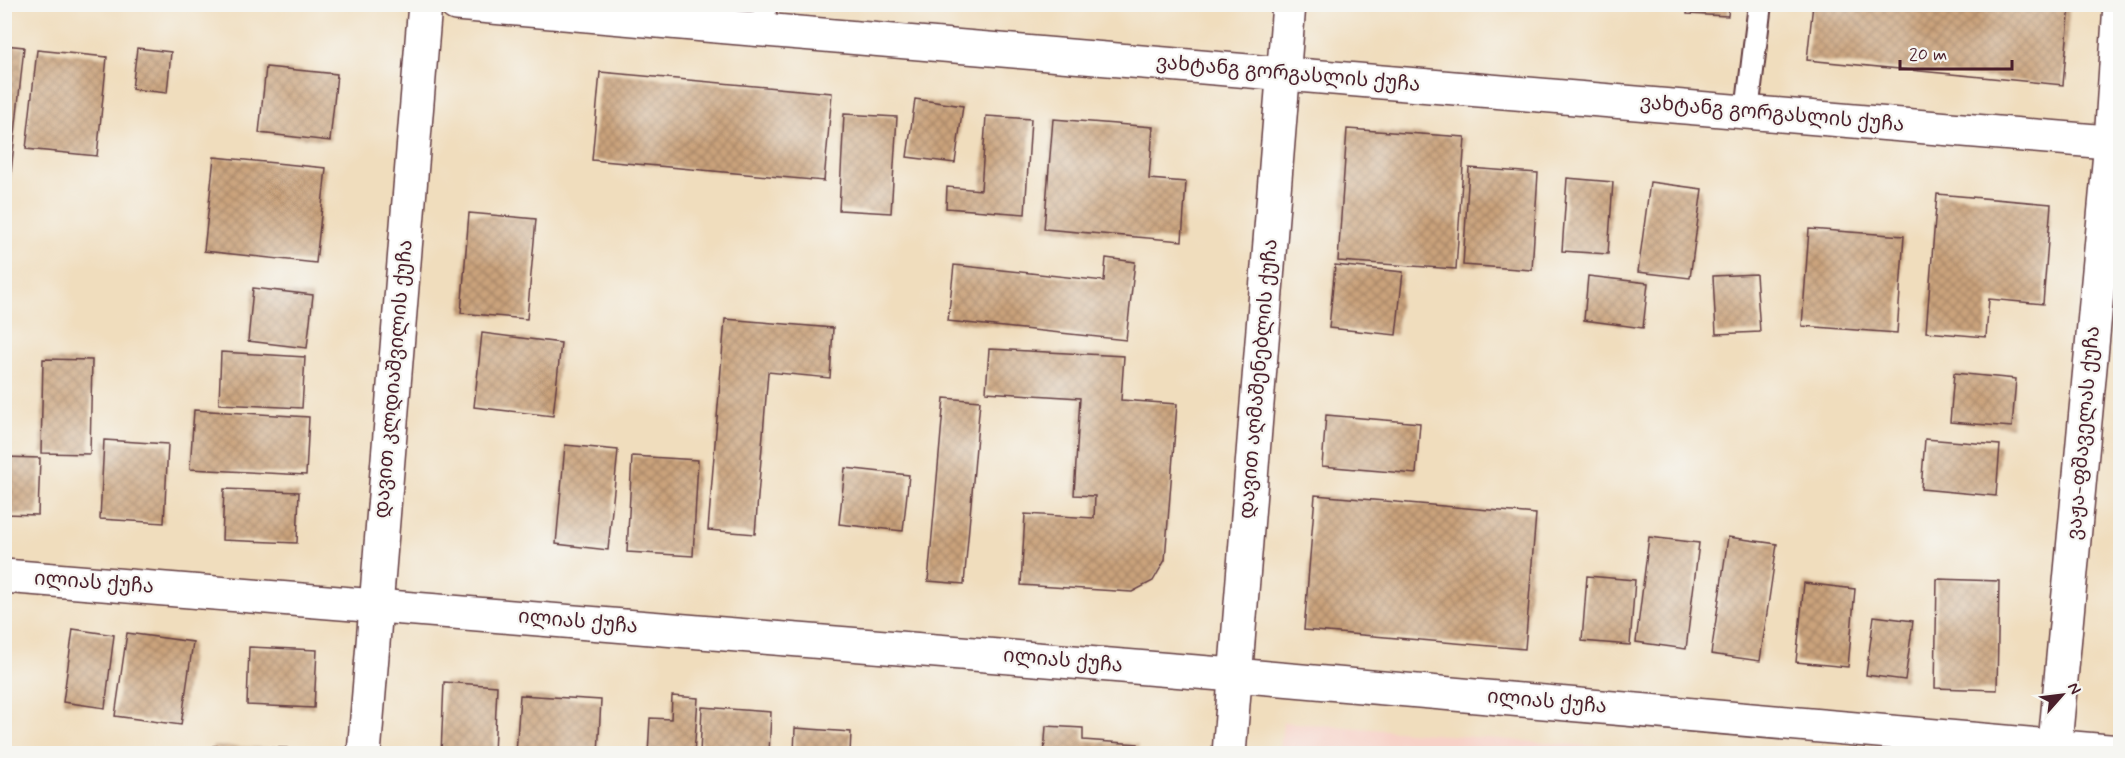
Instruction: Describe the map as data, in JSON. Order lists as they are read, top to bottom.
{
  "streets": {
    "street": [
      "ვახტანგ გორგასლის ქუჩა",
      "დავით კლდიაშვილის ქუჩა",
      "დავით აღმაშენებლის ქუჩა",
      "ვაჟა-ფშაველას ქუჩა",
      "ილიას ქუჩა"
    ]
  },
  "crossings": [
    ["ვახტანგ გორგასლის ქუჩა", "დავით აღმაშენებლის ქუჩა"],
    ["ვახტანგ გორგასლის ქუჩა", "ვაჟა-ფშაველას ქუჩა"],
    ["დავით კლდიაშვილის ქუჩა", "ილიას ქუჩა"],
    ["დავით აღმაშენებლის ქუჩა", "ილიას ქუჩა"],
    ["ვაჟა-ფშაველას ქუჩა", "ილიას ქუჩა"]
  ],
  "scale_bar": "20 m",
  "north": "top right"
}
